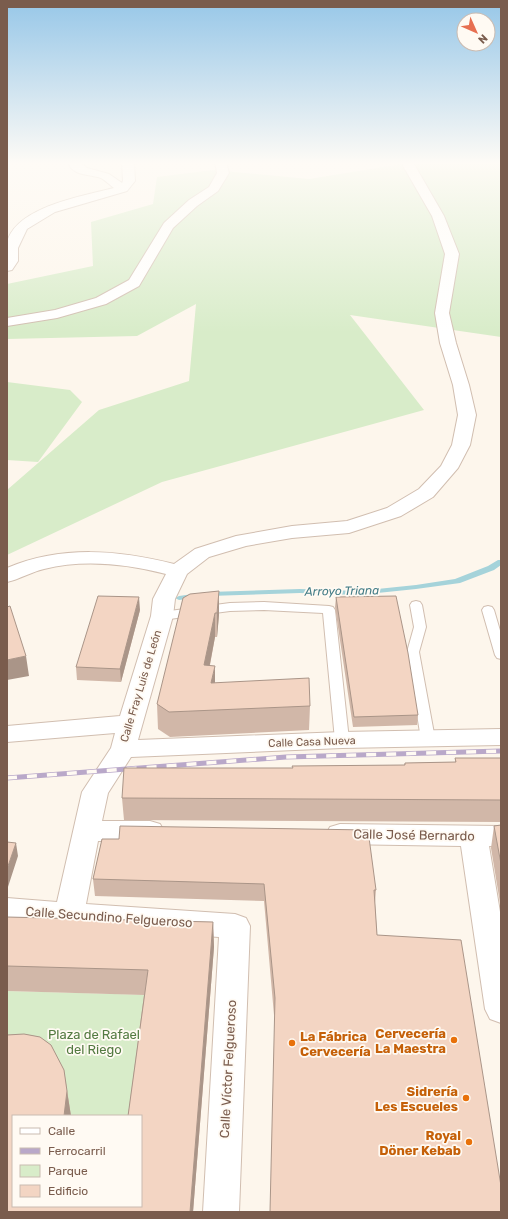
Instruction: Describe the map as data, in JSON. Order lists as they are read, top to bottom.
{
  "streets": {
    "street": [
      "Calle Fray Luis de León",
      "Calle Casa Nueva",
      "Calle José Bernardo",
      "Calle Secundino Felgueroso",
      "Calle Víctor Felgueroso"
    ]
  },
  "crossings": [
    ["Calle Fray Luis de León", "Calle Casa Nueva"],
    ["Calle Fray Luis de León", "Calle Secundino Felgueroso"],
    ["Calle Secundino Felgueroso", "Calle Víctor Felgueroso"]
  ],
  "water": ["Arroyo Triana"],
  "parks": ["Plaza de Rafael del Riego"],
  "places": [
    "Cervecería La Maestra",
    "La Fábrica Cervecería",
    "Sidrería Les Escueles",
    "Royal Döner Kebab"
  ],
  "legend": [
    "Calle",
    "Ferrocarril",
    "Parque",
    "Edificio"
  ],
  "north": "bottom right"
}
